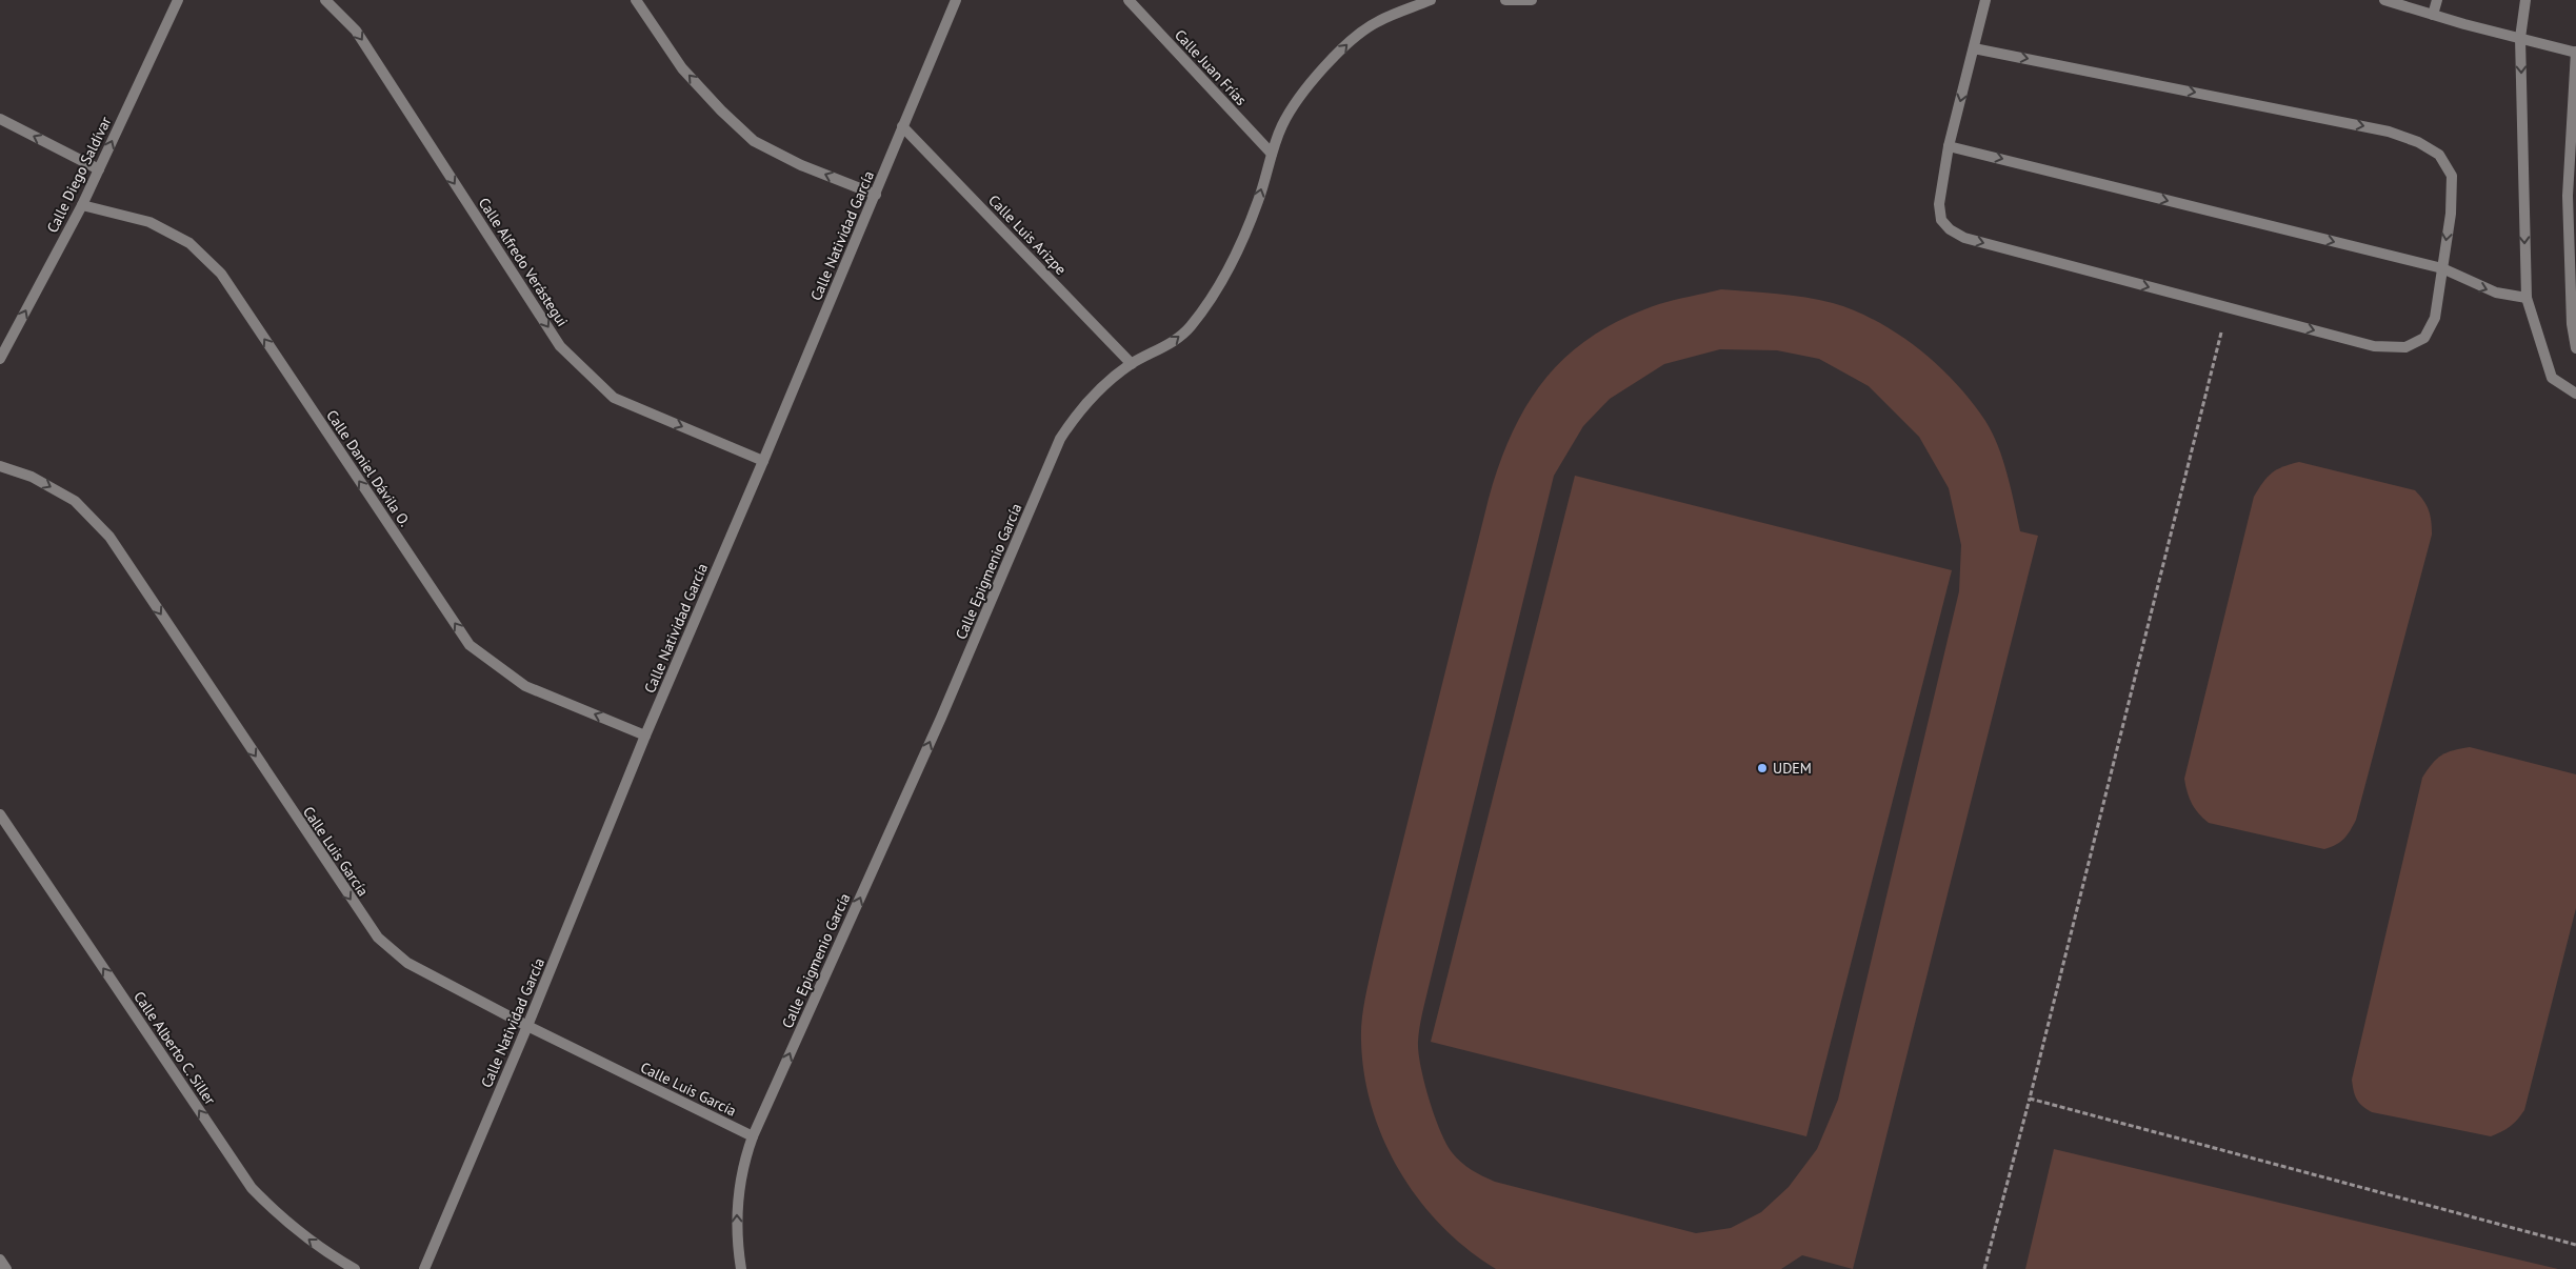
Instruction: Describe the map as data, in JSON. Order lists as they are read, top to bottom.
{
  "streets": {
    "street": [
      "Calle Juan Frías",
      "Calle Diego Saldívar",
      "Calle Luis Arizpe",
      "Calle Natividad García",
      "Calle Alfredo Verástegui",
      "Calle Daniel Dávila O.",
      "Calle Epigmenio García",
      "Calle Luis García",
      "Calle Alberto C. Siller"
    ]
  },
  "crossings": [
    ["Calle Juan Frías", "Calle Epigmenio García"],
    ["Calle Diego Saldívar", "Calle Daniel Dávila O."],
    ["Calle Luis Arizpe", "Calle Natividad García"],
    ["Calle Luis Arizpe", "Calle Epigmenio García"],
    ["Calle Natividad García", "Calle Alfredo Verástegui"],
    ["Calle Natividad García", "Calle Daniel Dávila O."],
    ["Calle Natividad García", "Calle Luis García"],
    ["Calle Epigmenio García", "Calle Luis García"]
  ],
  "one_way": [
    "Calle Diego Saldívar",
    "Calle Alfredo Verástegui",
    "Calle Daniel Dávila O.",
    "Calle Epigmenio García",
    "Calle Luis García",
    "Calle Alberto C. Siller"
  ],
  "places": ["UDEM"]
}
